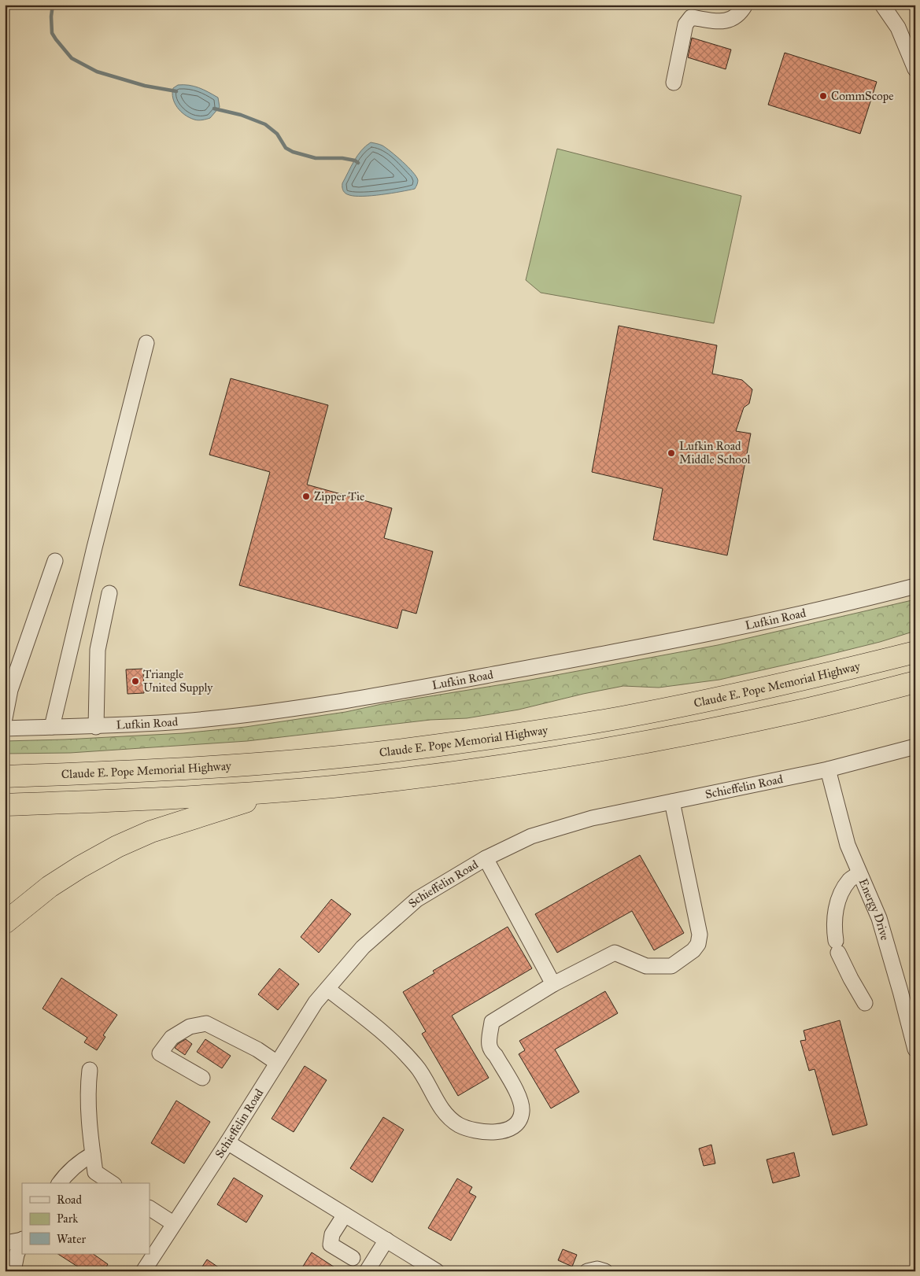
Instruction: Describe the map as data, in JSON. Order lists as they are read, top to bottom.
{
  "streets": {
    "highway": ["Claude E. Pope Memorial Highway"],
    "street": ["Lufkin Road", "Schieffelin Road", "Energy Drive"]
  },
  "crossings": [
    ["Schieffelin Road", "Energy Drive"]
  ],
  "places": [
    "CommScope",
    "Lufkin Road Middle School",
    "Zipper Tie",
    "Triangle United Supply"
  ],
  "legend": ["Road", "Park", "Water"]
}
